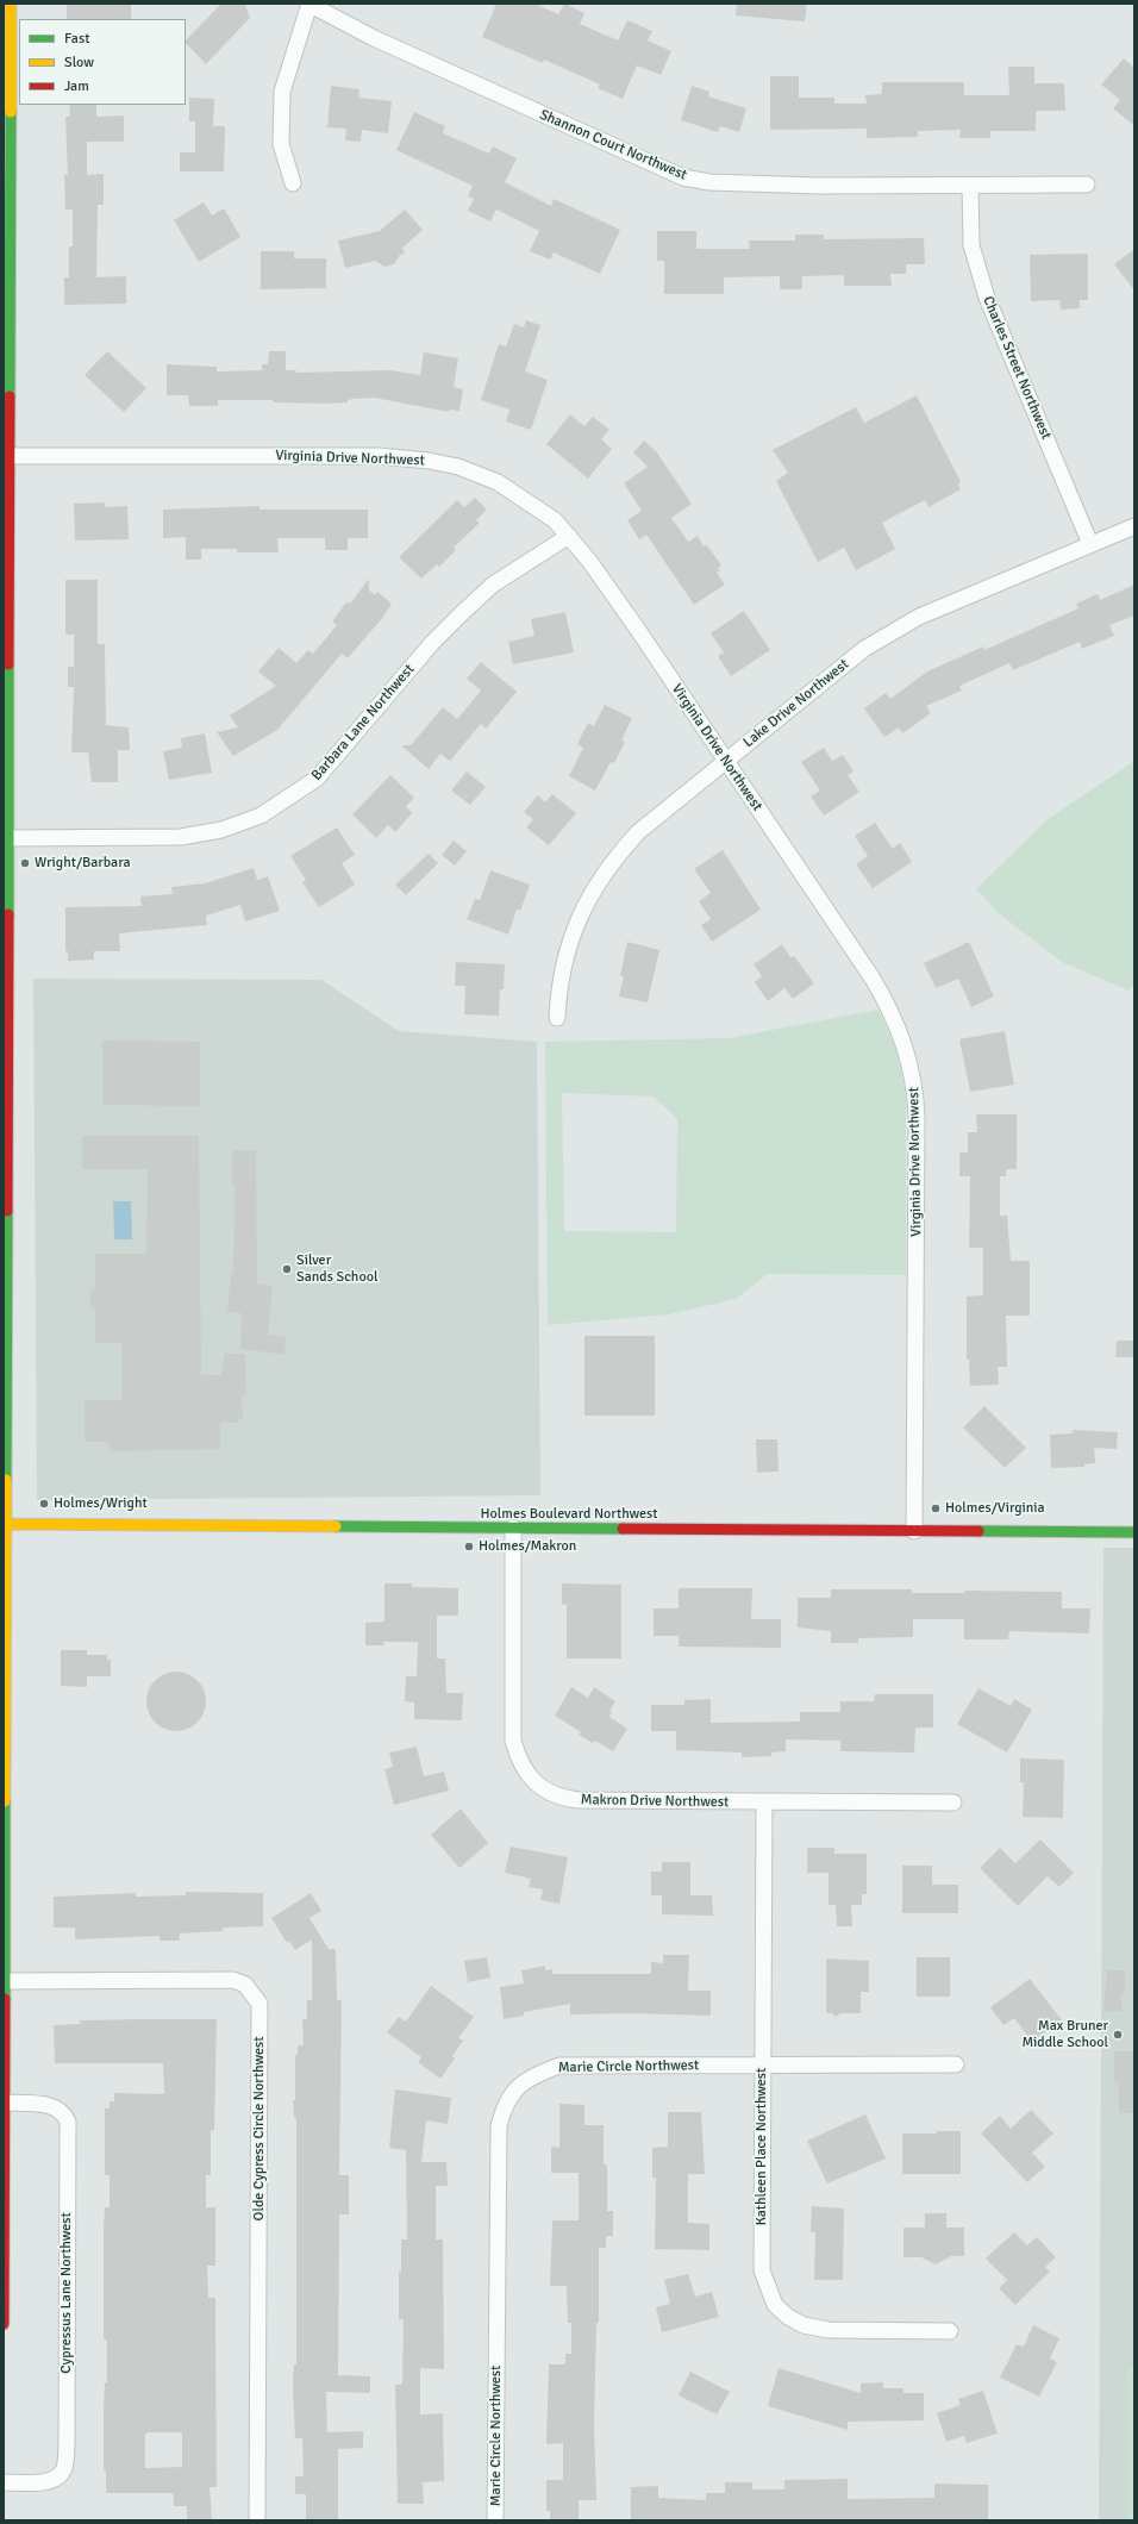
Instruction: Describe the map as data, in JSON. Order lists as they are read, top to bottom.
{
  "streets": {
    "street": [
      "Shannon Court Northwest",
      "Charles Street Northwest",
      "Virginia Drive Northwest",
      "Lake Drive Northwest",
      "Barbara Lane Northwest",
      "Holmes Boulevard Northwest",
      "Makron Drive Northwest",
      "Marie Circle Northwest",
      "Olde Cypress Circle Northwest",
      "Kathleen Place Northwest",
      "Cypressus Lane Northwest"
    ]
  },
  "crossings": [
    ["Shannon Court Northwest", "Charles Street Northwest"],
    ["Charles Street Northwest", "Lake Drive Northwest"],
    ["Virginia Drive Northwest", "Lake Drive Northwest"],
    ["Virginia Drive Northwest", "Barbara Lane Northwest"],
    ["Virginia Drive Northwest", "Holmes Boulevard Northwest"],
    ["Holmes Boulevard Northwest", "Makron Drive Northwest"],
    ["Makron Drive Northwest", "Kathleen Place Northwest"],
    ["Marie Circle Northwest", "Kathleen Place Northwest"]
  ],
  "places": [
    "Wright/Barbara",
    "Silver Sands School",
    "Holmes/Wright",
    "Holmes/Virginia",
    "Holmes/Makron",
    "Max Bruner Middle School"
  ],
  "legend": ["Fast", "Slow", "Jam"]
}
